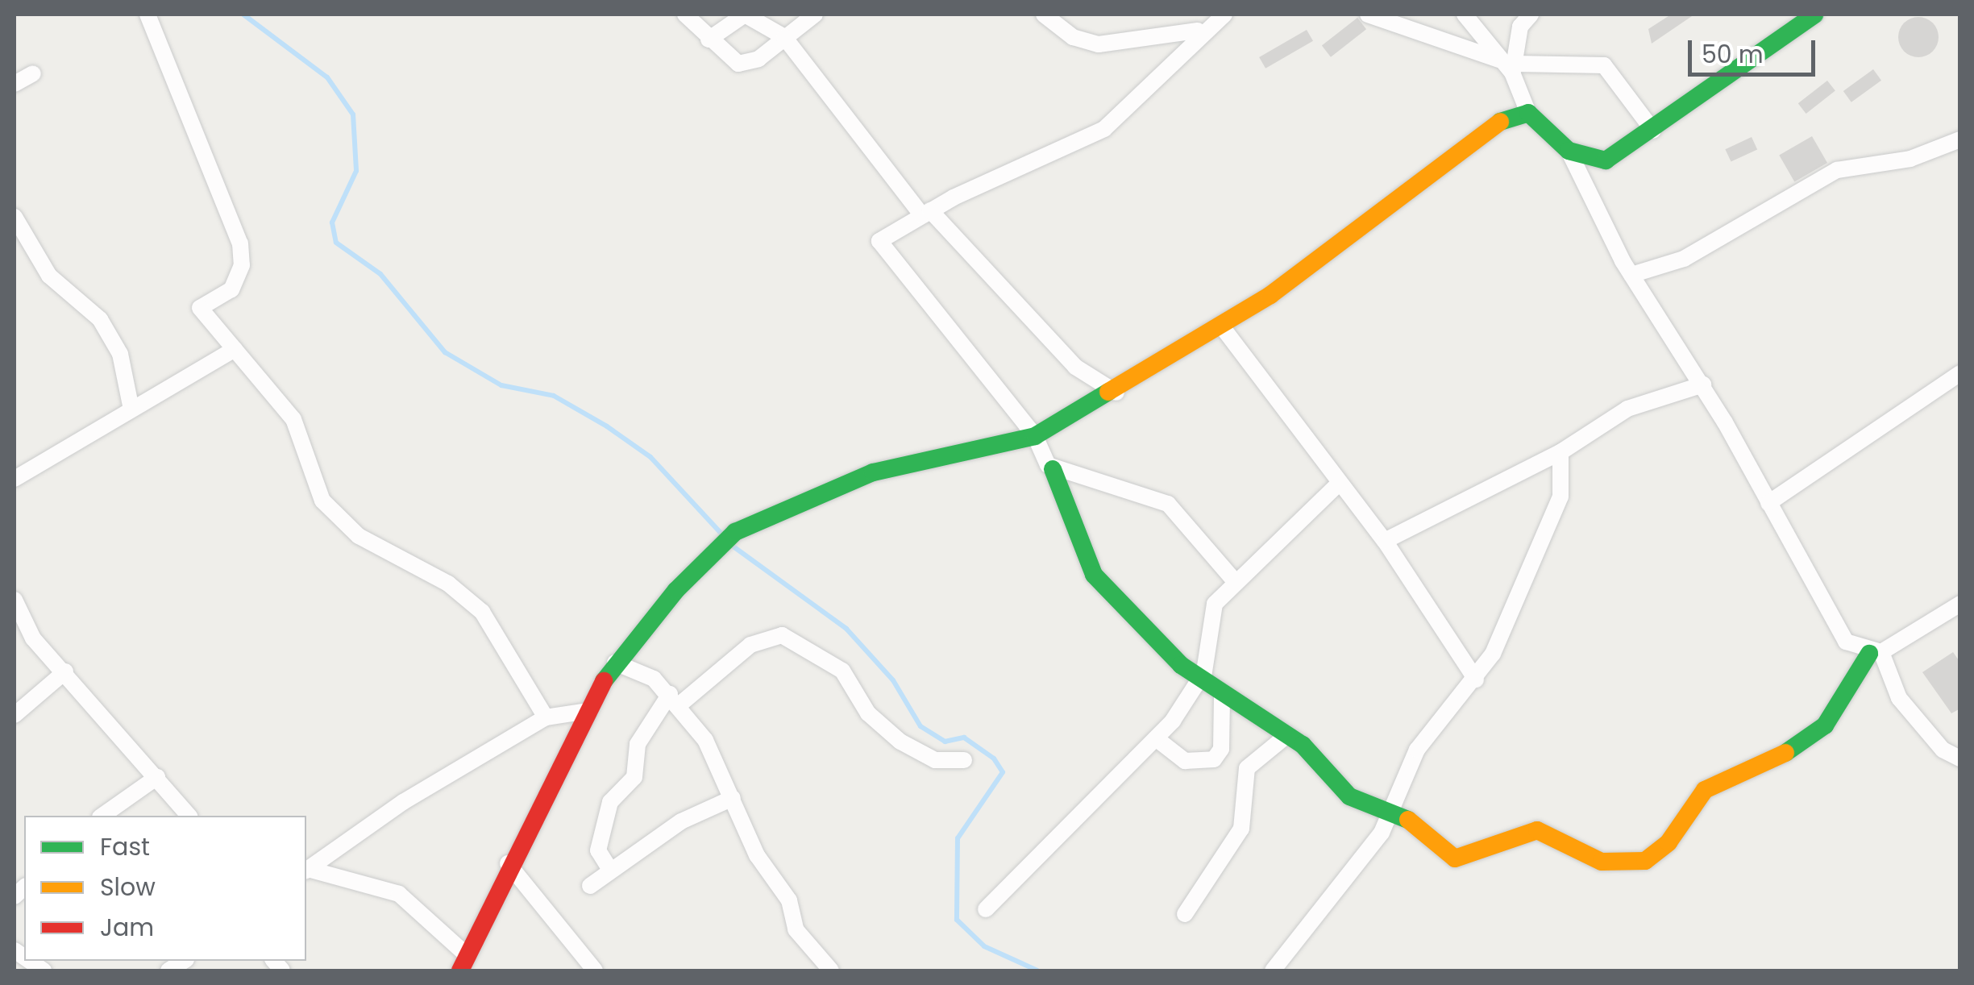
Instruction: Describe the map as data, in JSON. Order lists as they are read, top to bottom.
{
  "legend": ["Fast", "Slow", "Jam"],
  "scale_bar": "50 m"
}
